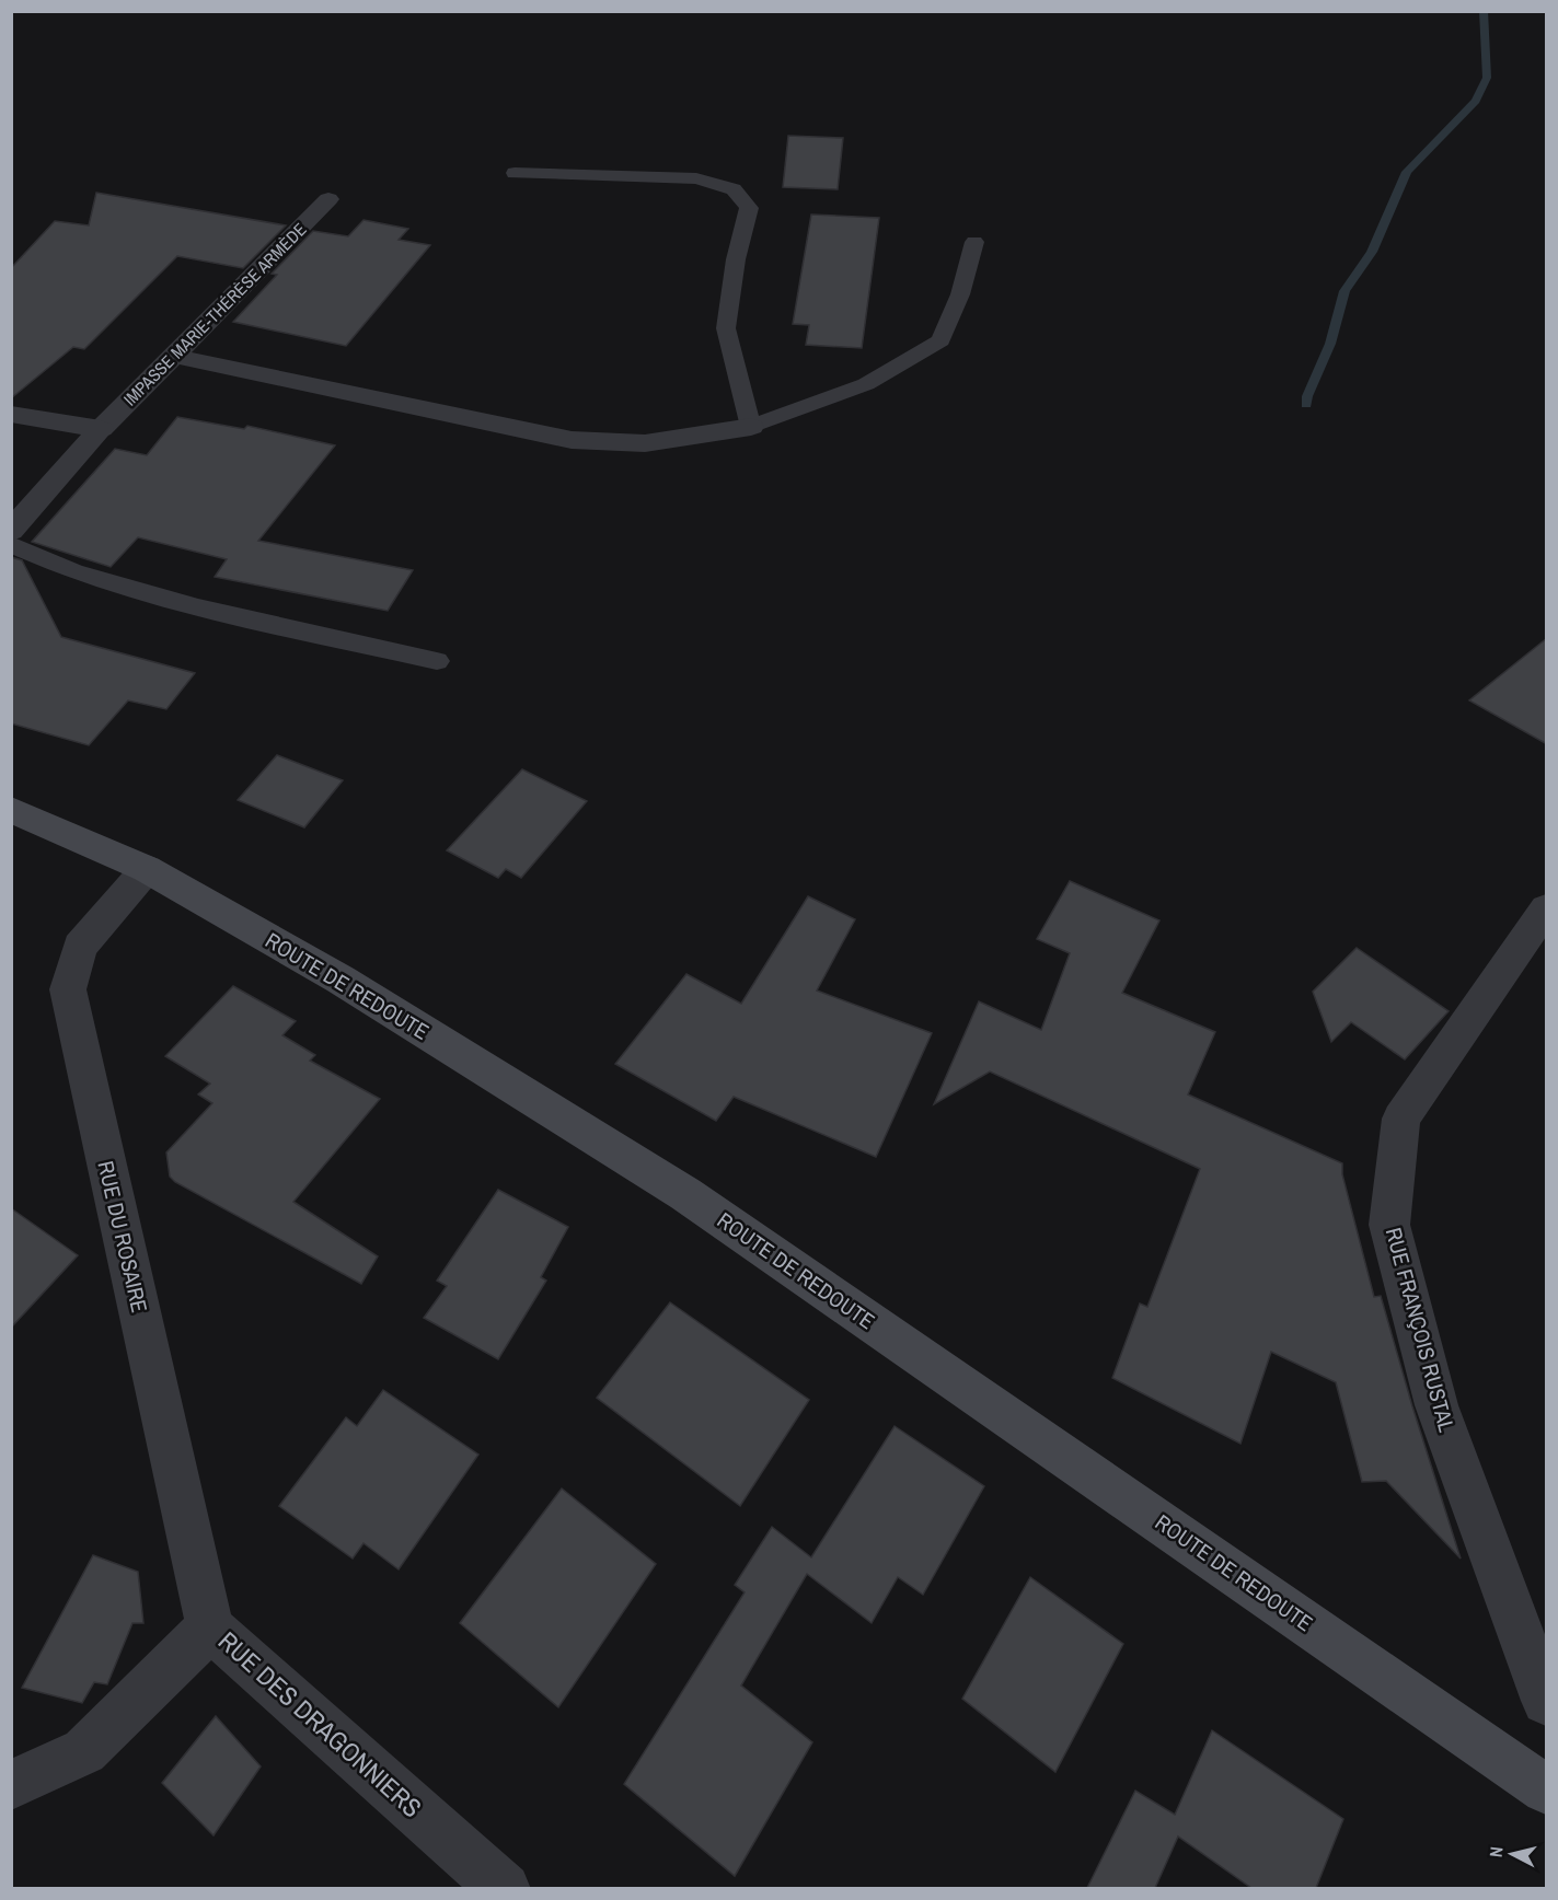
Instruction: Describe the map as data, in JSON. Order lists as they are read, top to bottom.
{
  "streets": {
    "main road": ["ROUTE DE REDOUTE"],
    "street": [
      "IMPASSE MARIE-THÉRÈSE ARMÈDE",
      "RUE DU ROSAIRE",
      "RUE FRANÇOIS RUSTAL",
      "RUE DES DRAGONNIERS"
    ]
  },
  "crossings": [
    ["ROUTE DE REDOUTE", "RUE DU ROSAIRE"],
    ["RUE DU ROSAIRE", "RUE DES DRAGONNIERS"]
  ],
  "north": "left"
}
